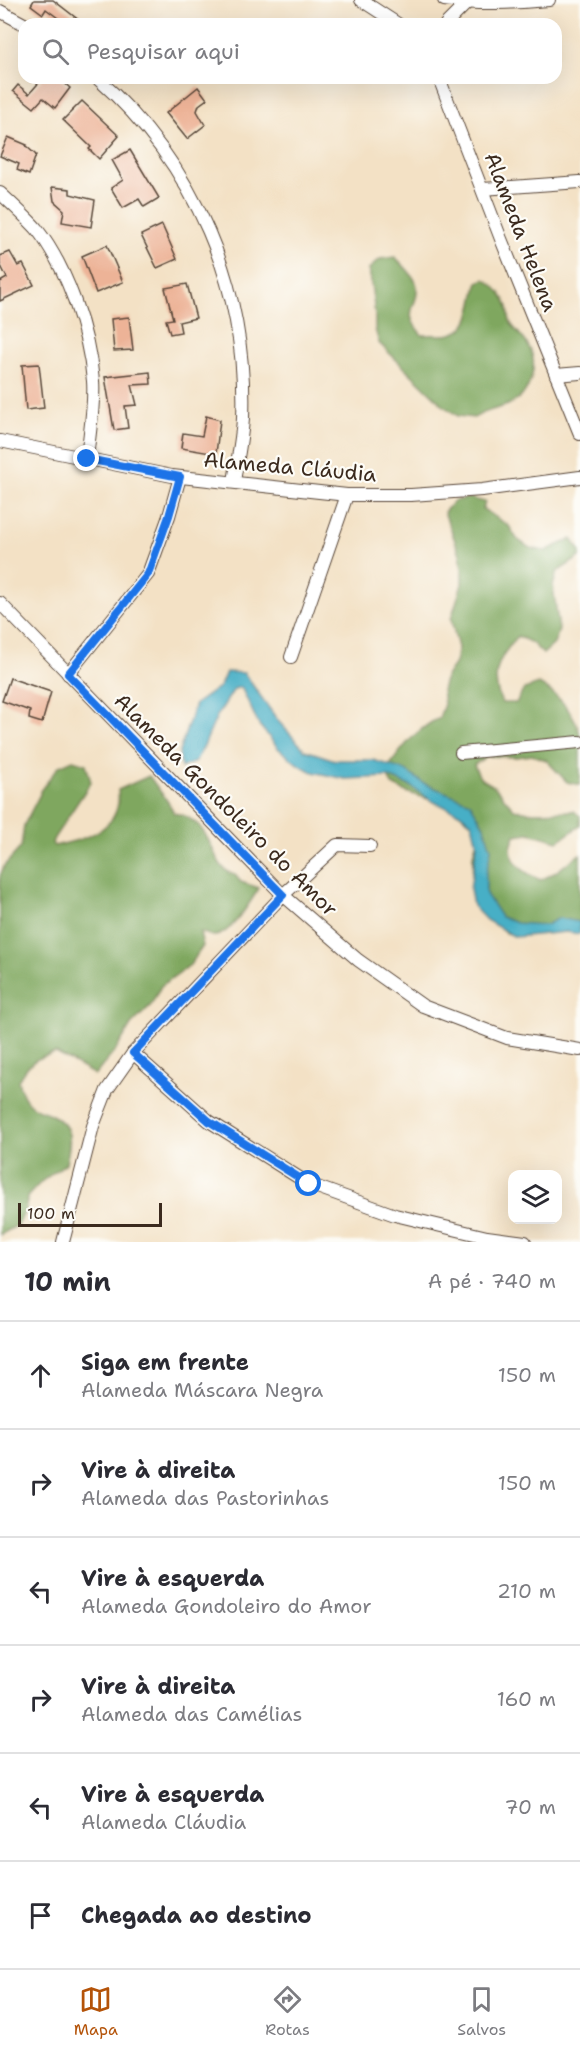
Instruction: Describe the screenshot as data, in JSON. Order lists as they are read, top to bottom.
{
  "streets": {
    "street": ["Alameda Helena", "Alameda Cláudia", "Alameda Gondoleiro do Amor"]
  },
  "scale_bar": "100 m",
  "page": {
    "search": "Pesquisar aqui",
    "scale": "100 m",
    "heading": ["10 min", "A pé · 740 m"],
    "list": [
      ["Siga em frente", "Alameda Máscara Negra", "150 m"],
      ["Vire à direita", "Alameda das Pastorinhas", "150 m"],
      ["Vire à esquerda", "Alameda Gondoleiro do Amor", "210 m"],
      ["Vire à direita", "Alameda das Camélias", "160 m"],
      ["Vire à esquerda", "Alameda Cláudia", "70 m"],
      "Chegada ao destino"
    ],
    "nav": ["Mapa", "Rotas", "Salvos"]
  }
}
